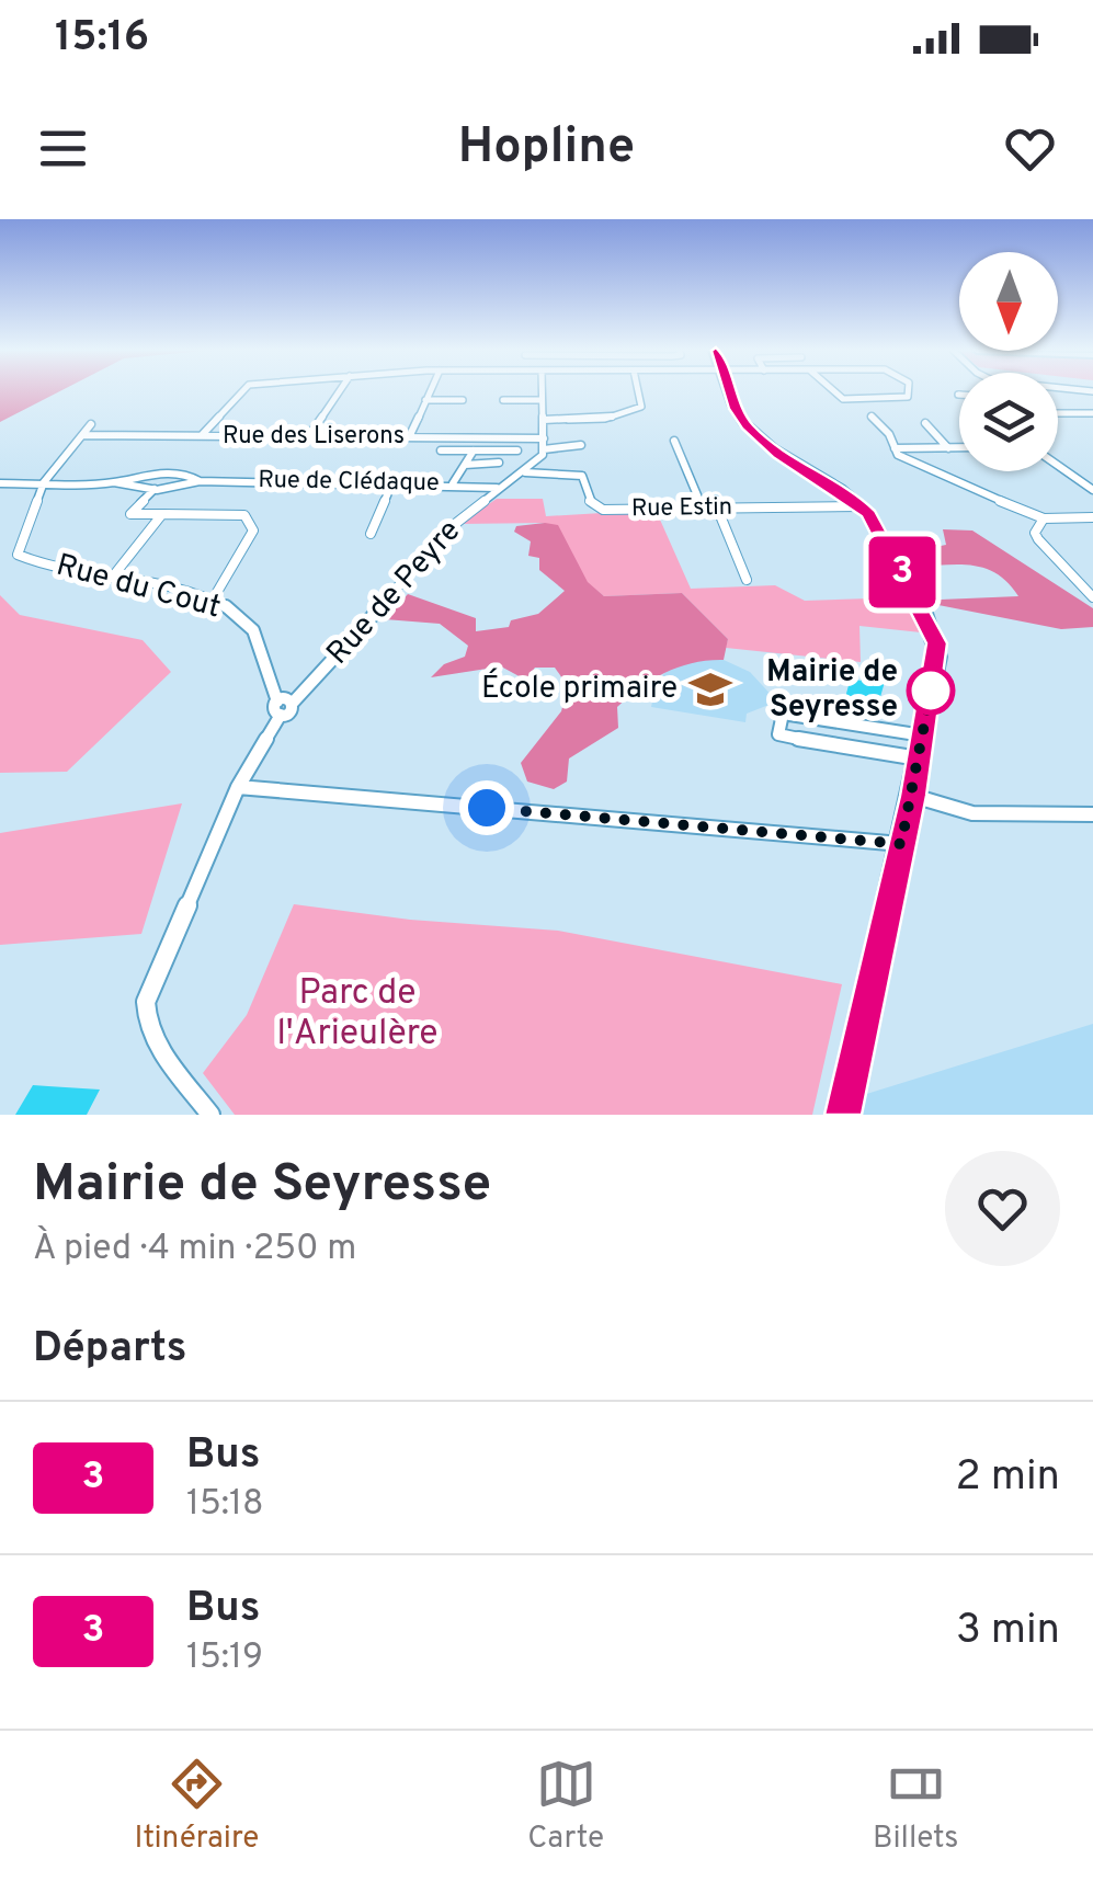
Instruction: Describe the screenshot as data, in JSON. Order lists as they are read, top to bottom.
{
  "streets": {
    "street": [
      "Rue des Liserons",
      "Rue de Clédaque",
      "Rue Estin",
      "Rue du Cout",
      "Rue de Peyre"
    ]
  },
  "crossings": [
    ["Rue de Clédaque", "Rue du Cout"],
    ["Rue de Clédaque", "Rue de Peyre"],
    ["Rue Estin", "Rue de Peyre"],
    ["Rue du Cout", "Rue de Peyre"]
  ],
  "parks": ["Parc de l'Arieulère"],
  "places": {
    "school or university": ["École primaire"],
    "other": ["Mairie de Seyresse"]
  },
  "lines": ["bus line 3"],
  "north": "bottom",
  "page": {
    "status": "15:16",
    "header": "Hopline",
    "on_map": "3",
    "heading": [
      ["Mairie de Seyresse", "À pied · 4 min · 250 m"],
      "Départs"
    ],
    "list": [
      {
        "mark": "3",
        "name": "Bus",
        "note": "15:18",
        "value": "2 min"
      },
      {
        "mark": "3",
        "name": "Bus",
        "note": "15:19",
        "value": "3 min"
      }
    ],
    "tabs": ["Itinéraire", "Carte", "Billets"]
  }
}
